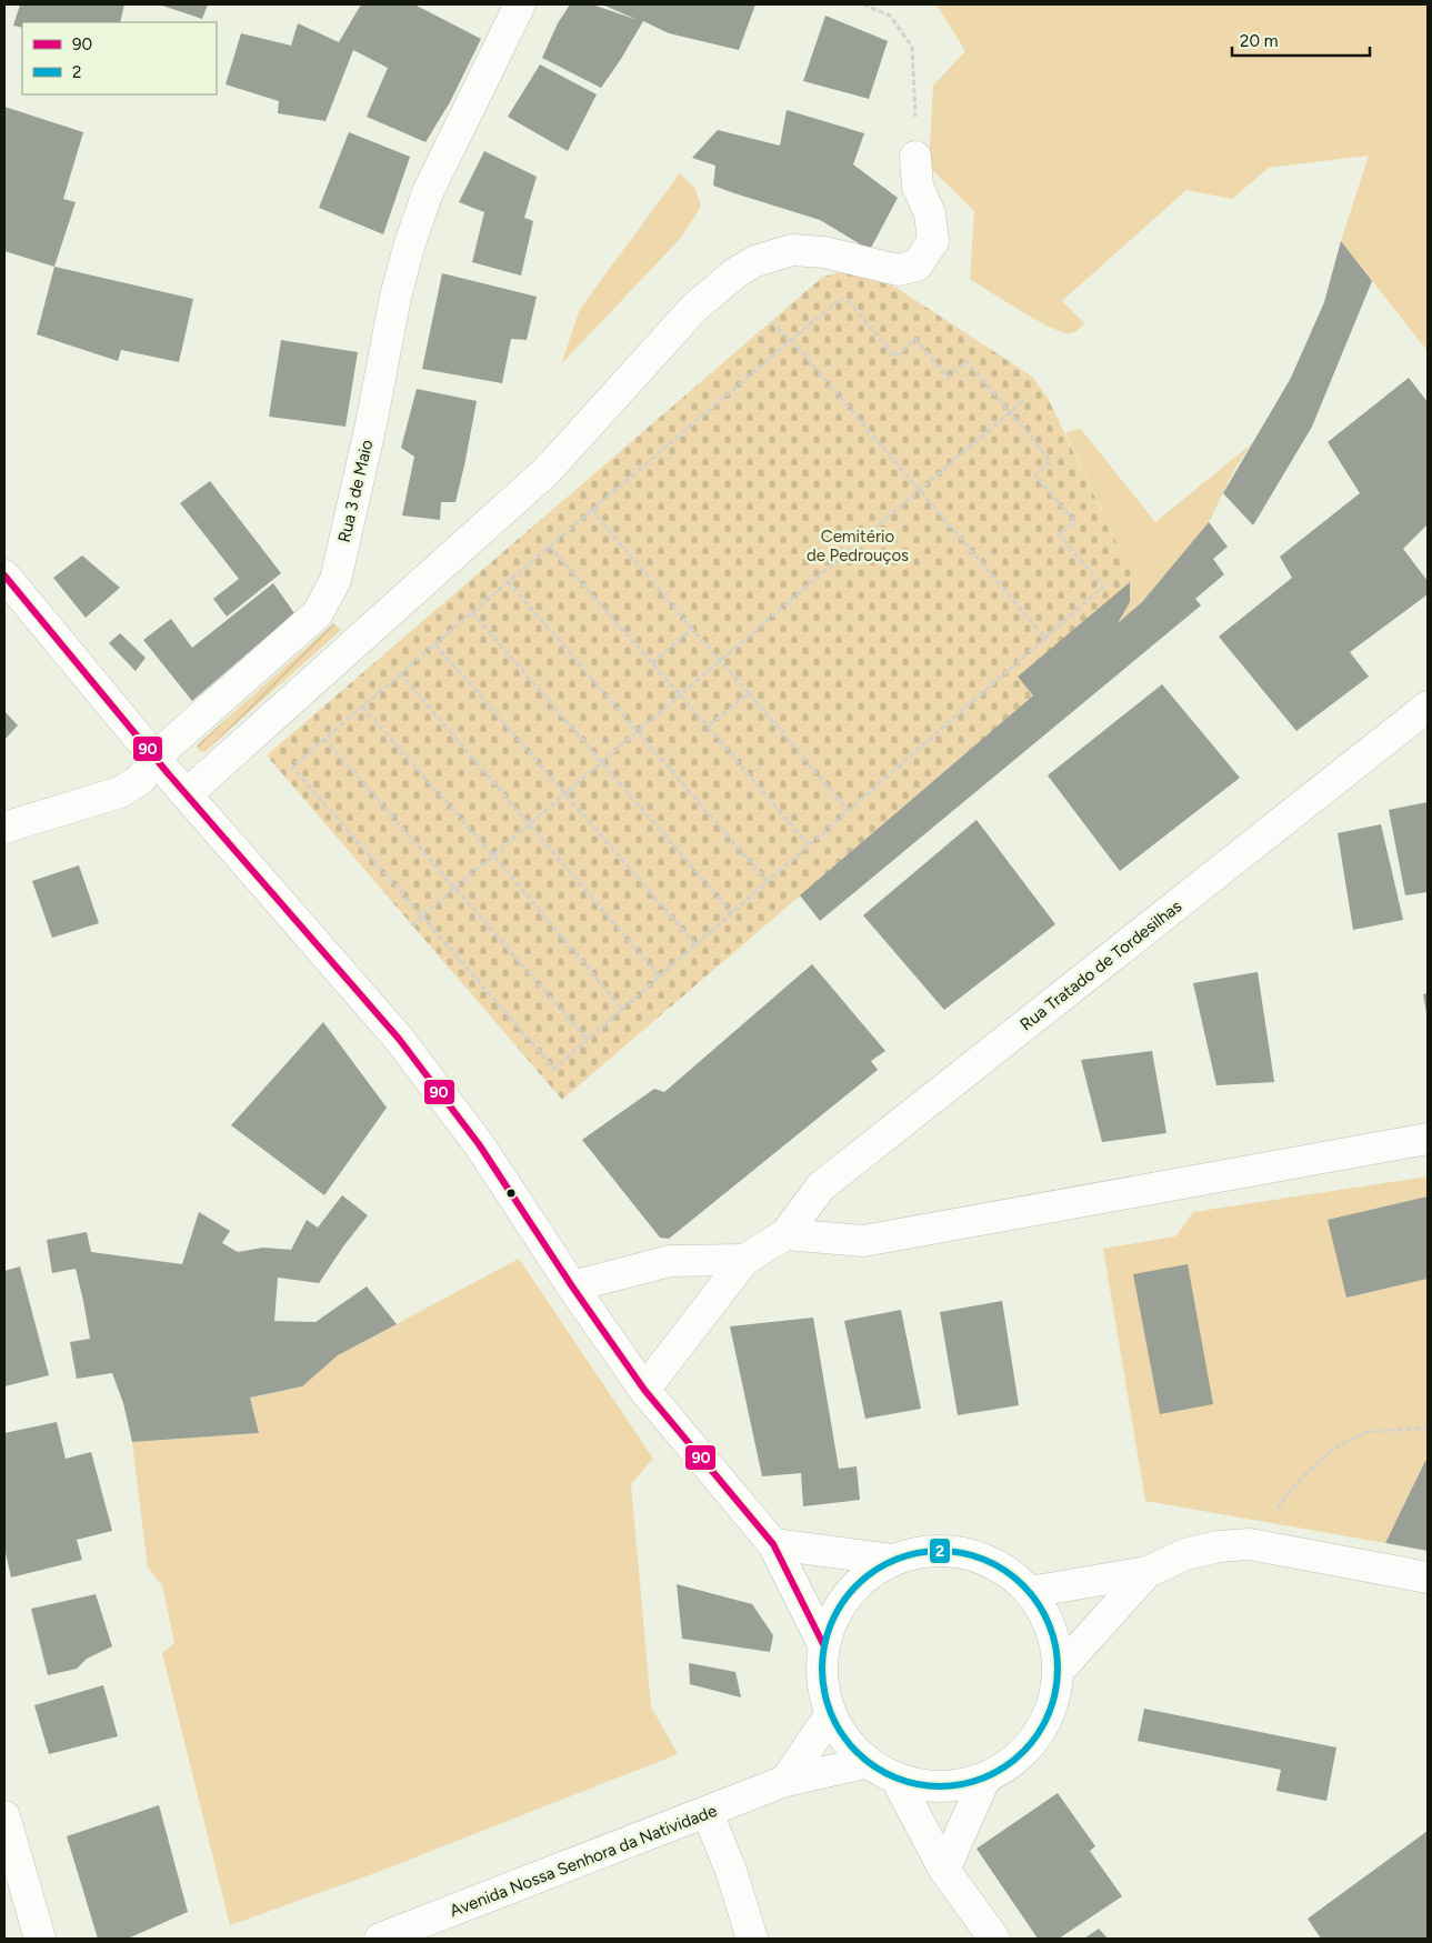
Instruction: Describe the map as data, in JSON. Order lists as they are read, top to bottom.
{
  "streets": {
    "street": ["Rua 3 de Maio", "Rua Tratado de Tordesilhas", "Avenida Nossa Senhora da Natividade"]
  },
  "parks": ["Cemitério de Pedrouços"],
  "lines": ["transit line 90", "transit line 2"],
  "legend": ["90", "2"],
  "scale_bar": "20 m"
}
